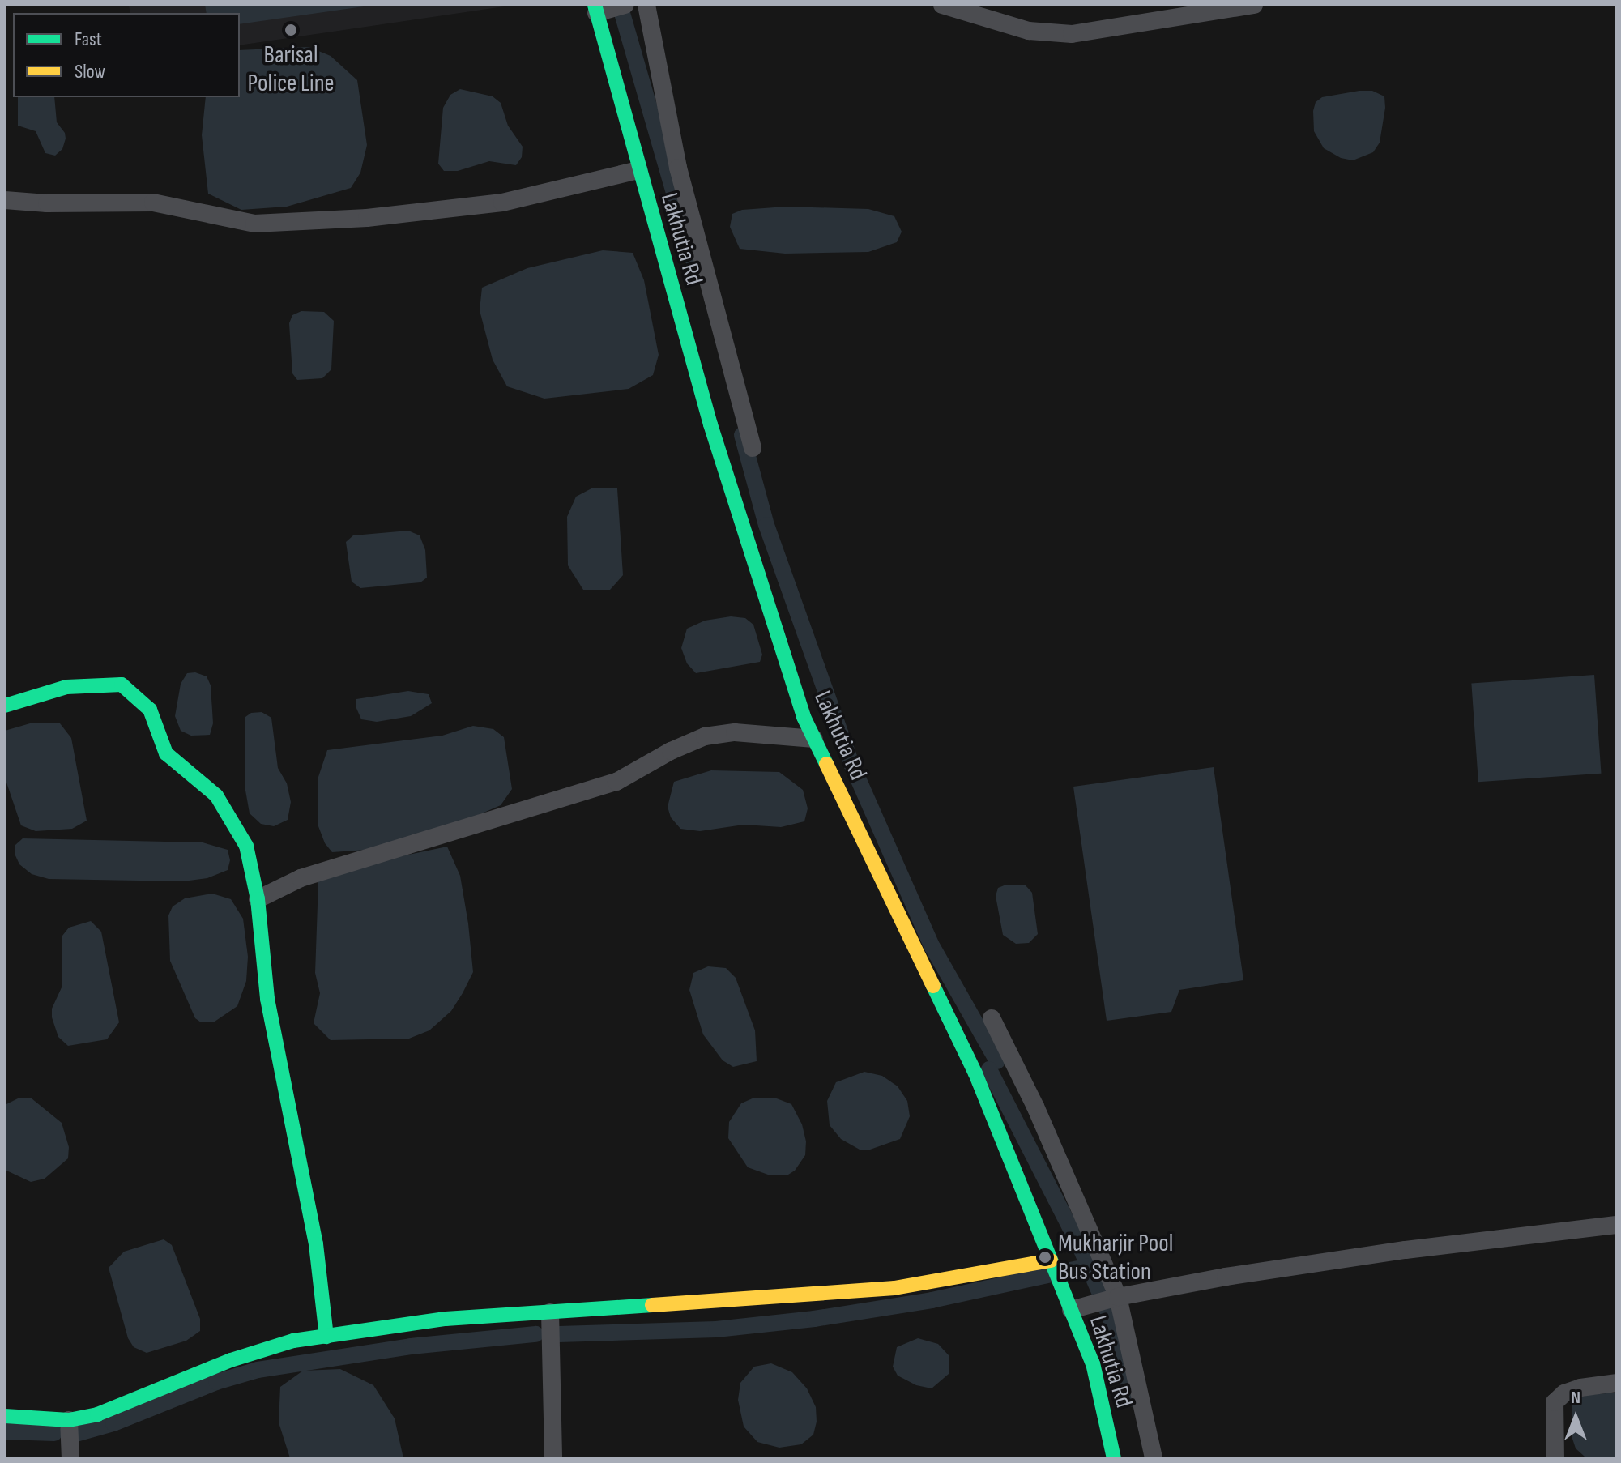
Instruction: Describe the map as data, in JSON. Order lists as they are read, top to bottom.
{
  "streets": {
    "street": ["Lakhutia Rd"]
  },
  "places": ["Barisal Police Line", "Mukharjir Pool Bus Station"],
  "legend": ["Fast", "Slow"],
  "north": "top"
}
